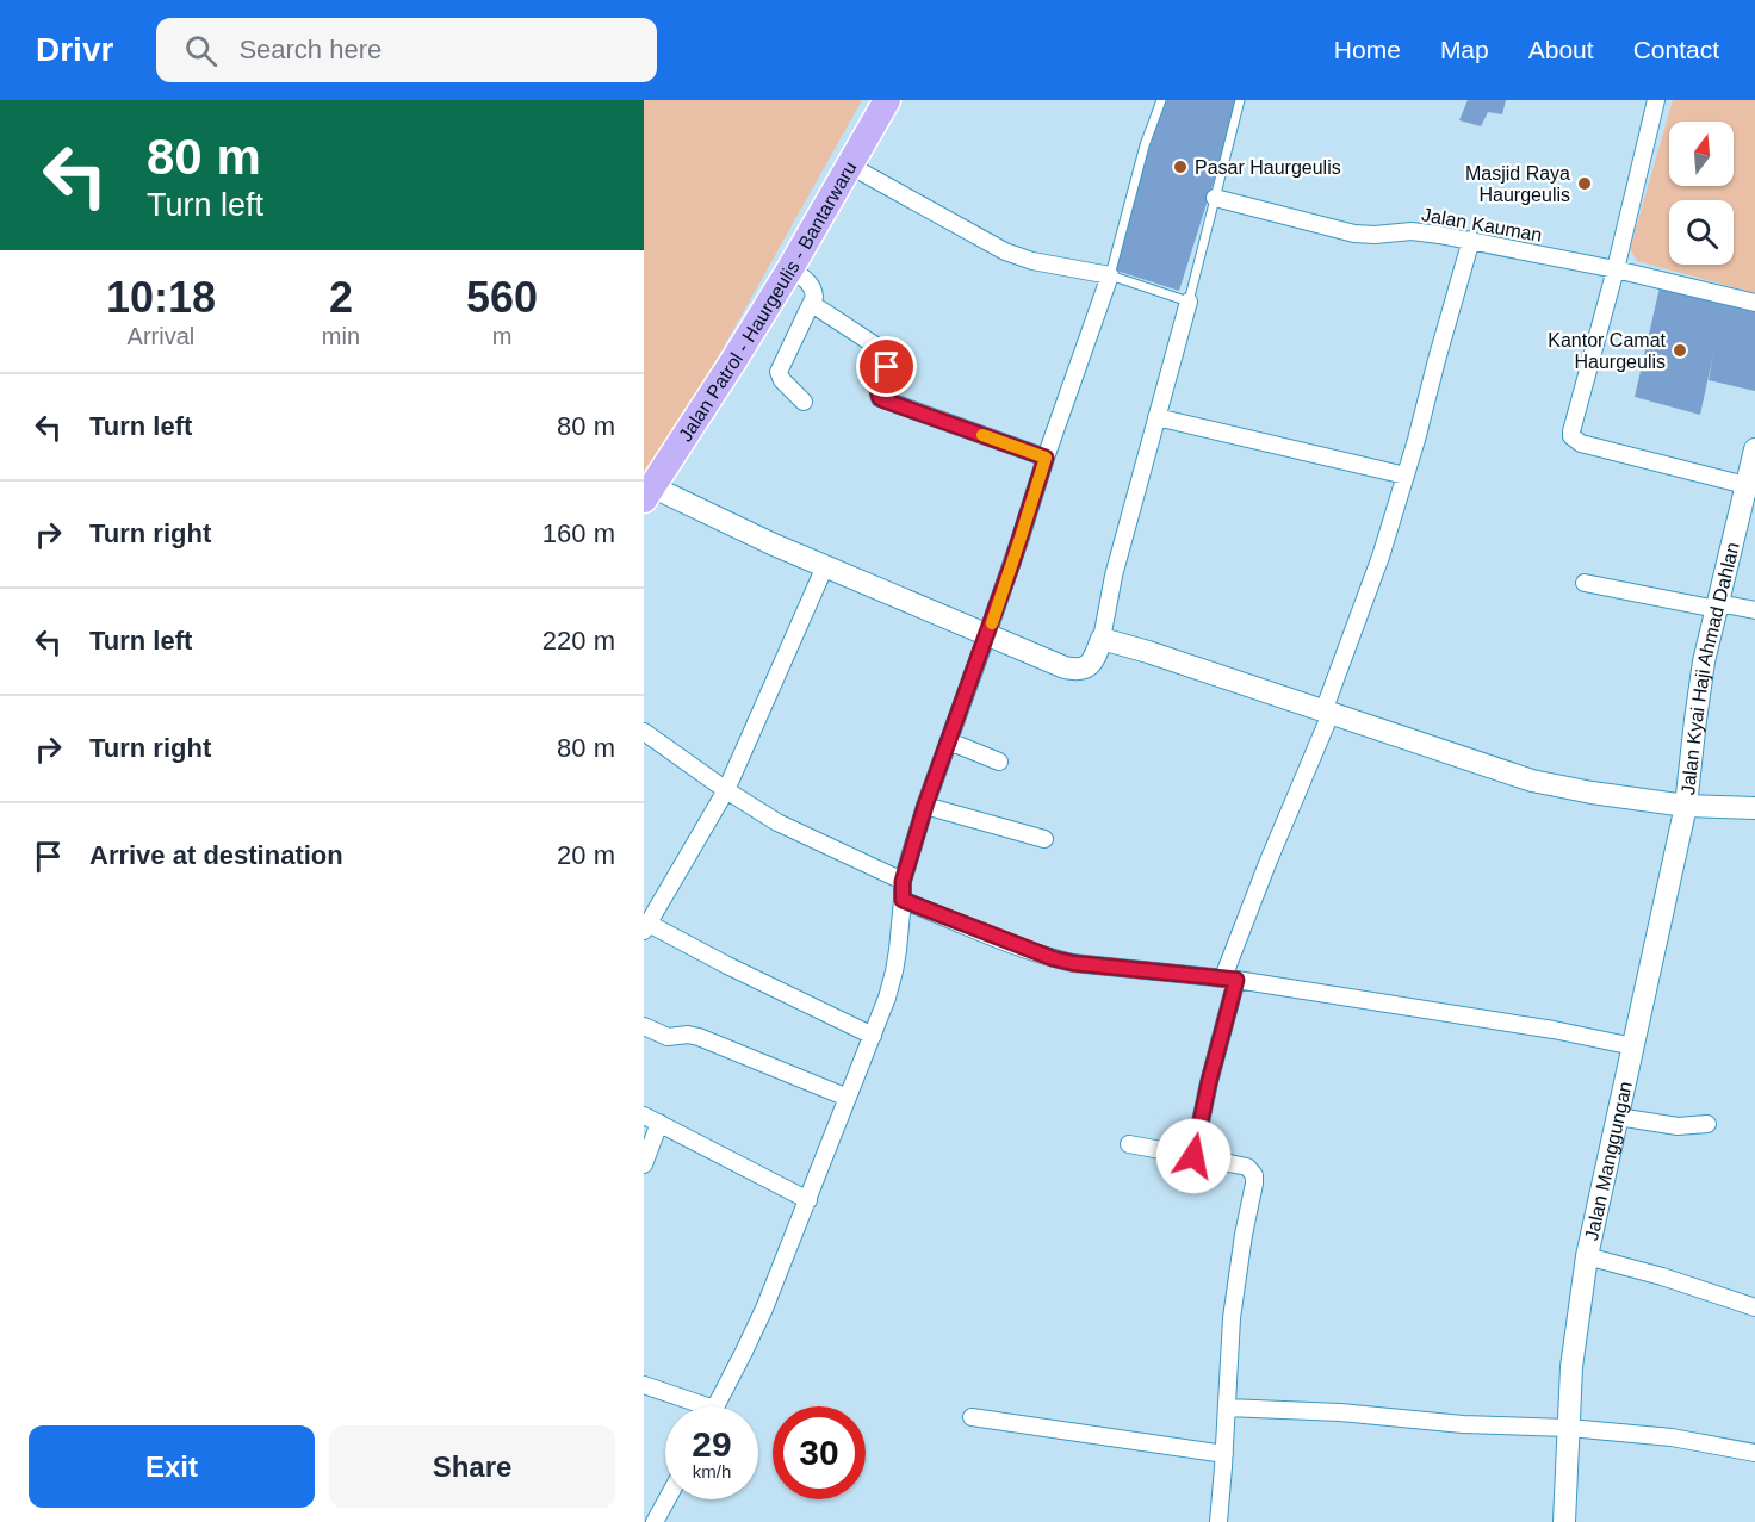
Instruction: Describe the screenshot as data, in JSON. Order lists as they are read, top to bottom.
{
  "streets": {
    "main road": ["Jalan Patrol - Haurgeulis - Bantarwaru"],
    "street": ["Jalan Kauman", "Jalan Kyai Haji Ahmad Dahlan", "Jalan Manggungan"]
  },
  "crossings": [
    ["Jalan Kyai Haji Ahmad Dahlan", "Jalan Manggungan"]
  ],
  "places": ["Pasar Haurgeulis", "Masjid Raya Haurgeulis", "Kantor Camat Haurgeulis"],
  "north": "top",
  "page": {
    "header": "Drivr",
    "search": "Search here",
    "nav": [
      "Home",
      "Map",
      "About",
      "Contact"
    ],
    "turn": ["80 m", "Turn left"],
    "eta": [
      "10:18",
      "Arrival",
      "2",
      "min",
      "560",
      "m"
    ],
    "list": [
      {
        "name": "Turn left",
        "value": "80 m"
      },
      {
        "name": "Turn right",
        "value": "160 m"
      },
      {
        "name": "Turn left",
        "value": "220 m"
      },
      {
        "name": "Turn right",
        "value": "80 m"
      },
      {
        "name": "Arrive at destination",
        "value": "20 m"
      }
    ],
    "speed": "29 km/h",
    "limit": "30",
    "buttons": ["Exit", "Share"]
  }
}
